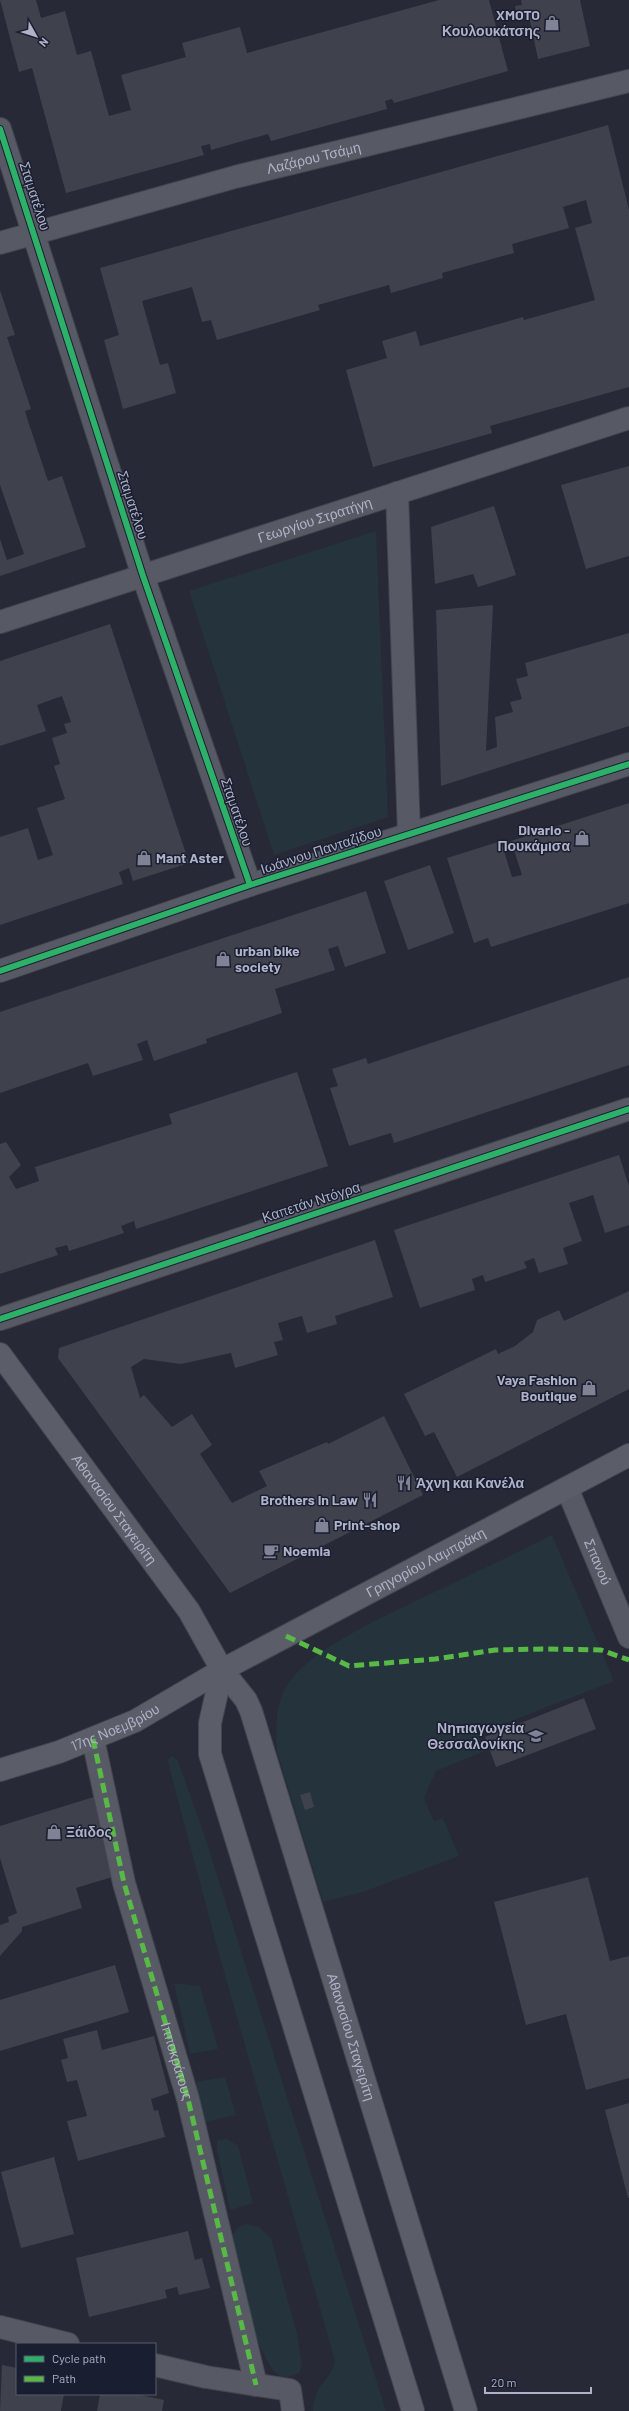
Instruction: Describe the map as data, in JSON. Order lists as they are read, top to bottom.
{
  "streets": {
    "main road": ["Αθανασίου Σταγειρίτη", "Γρηγορίου Λαμπράκη", "17ης Νοεμβρίου"],
    "street": [
      "Λαζάρου Τσάμη",
      "Σταματέλου",
      "Γεωργίου Στρατήγη",
      "Ιωάννου Πανταζίδου",
      "Καπετάν Ντόγρα",
      "Σπανού",
      "Ιπποκράτους"
    ]
  },
  "crossings": [
    ["Λαζάρου Τσάμη", "Σταματέλου"],
    ["Σταματέλου", "Γεωργίου Στρατήγη"],
    ["Σταματέλου", "Ιωάννου Πανταζίδου"],
    ["Αθανασίου Σταγειρίτη", "Γρηγορίου Λαμπράκη"],
    ["Αθανασίου Σταγειρίτη", "17ης Νοεμβρίου"],
    ["Γρηγορίου Λαμπράκη", "Σπανού"],
    ["Γρηγορίου Λαμπράκη", "17ης Νοεμβρίου"],
    ["17ης Νοεμβρίου", "Ιπποκράτους"]
  ],
  "places": {
    "shop": [
      "XMOTO Κουλουκάτσης",
      "Divario - Πουκάμισα",
      "Mant Aster",
      "urban bike society",
      "Vaya Fashion Boutique",
      "Print-shop",
      "Ξάιδος"
    ],
    "restaurant": ["Άχνη και Κανέλα", "Brothers In Law"],
    "cafe": ["Noemia"],
    "school or university": ["Νηπιαγωγεία Θεσσαλονίκης"]
  },
  "legend": ["Cycle path", "Path"],
  "scale_bar": "20 m",
  "north": "bottom right"
}
